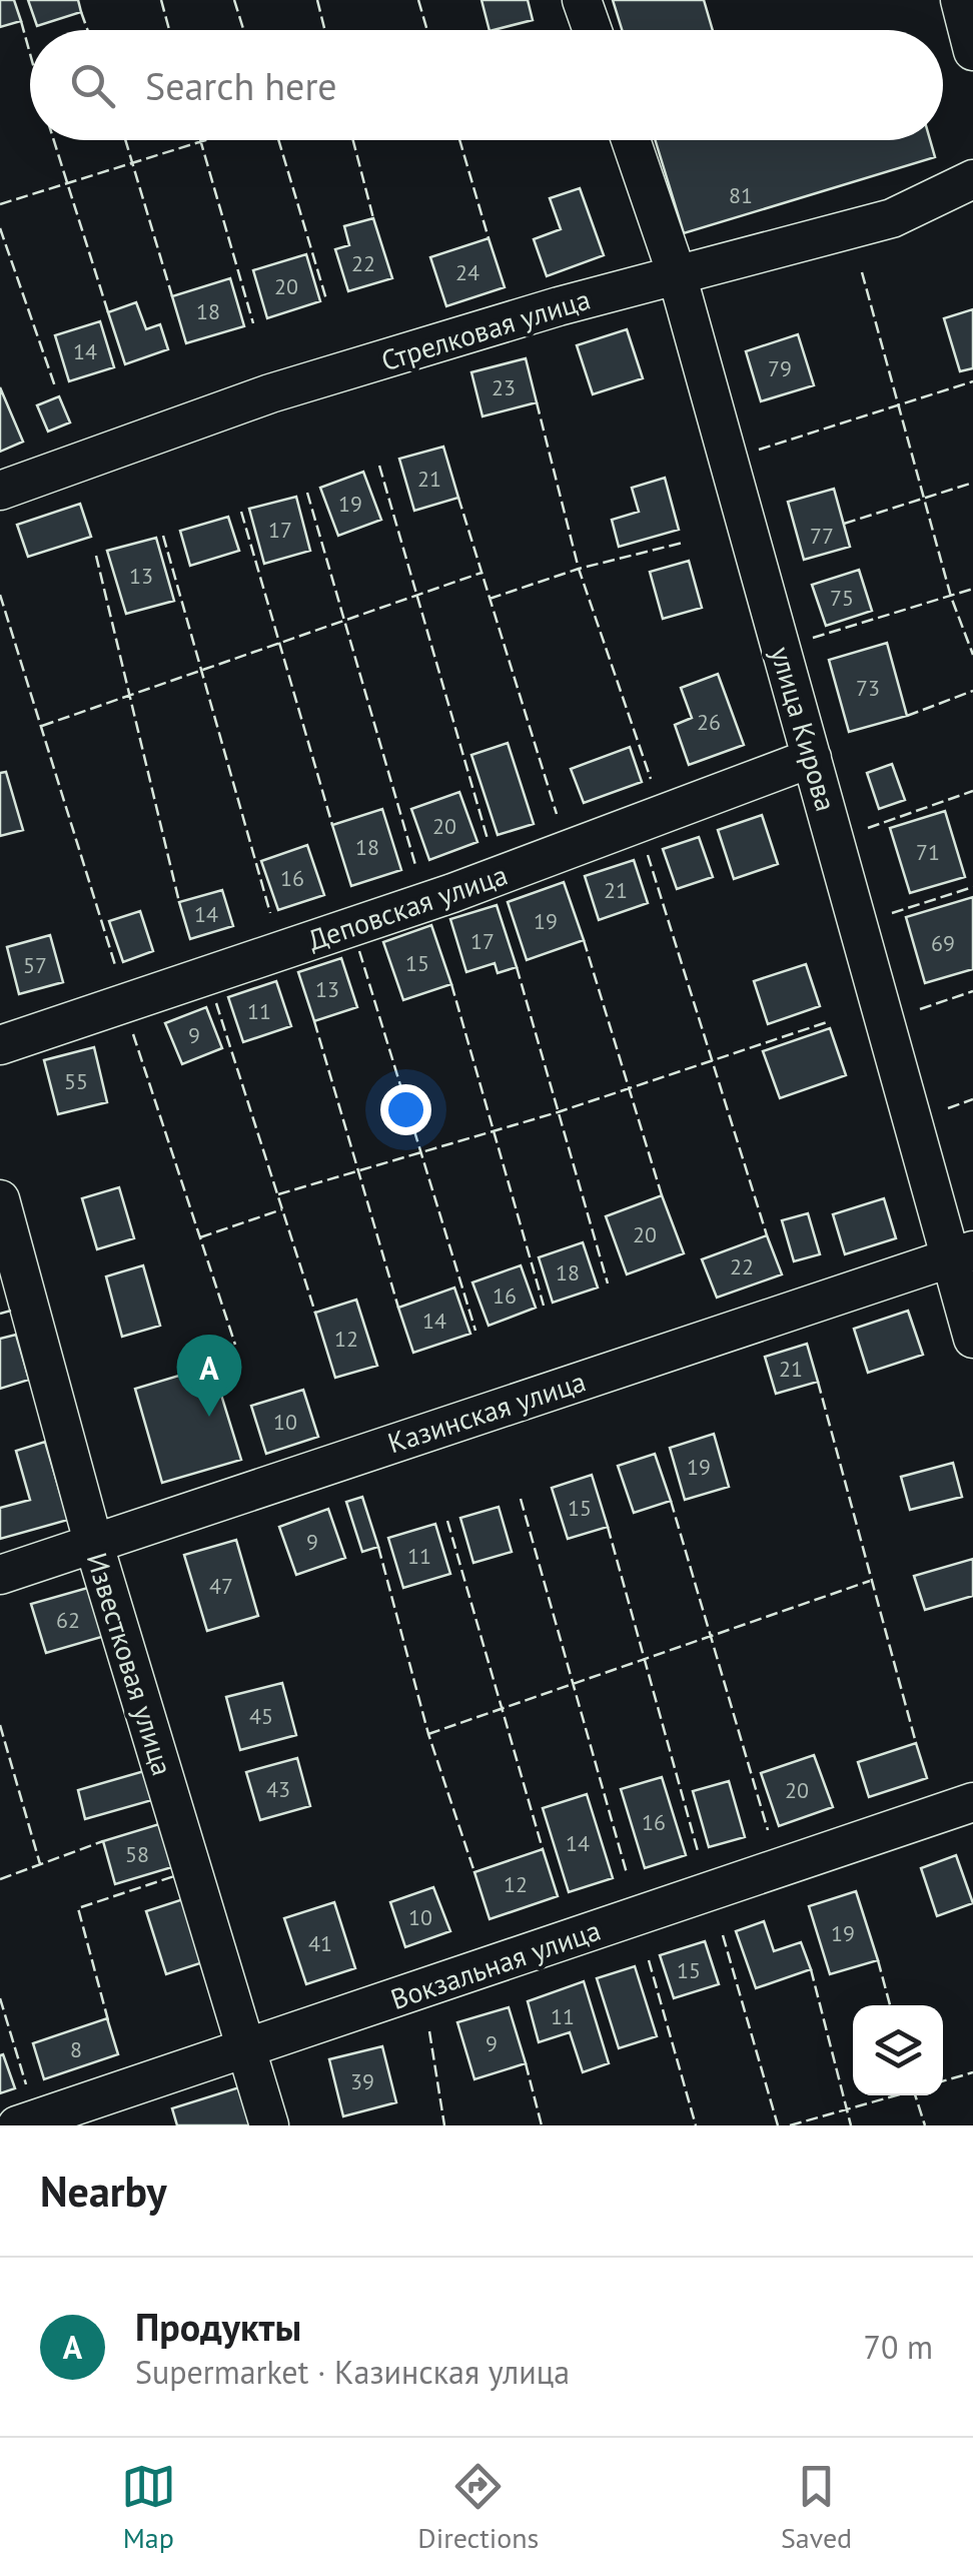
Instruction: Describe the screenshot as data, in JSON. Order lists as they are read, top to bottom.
{
  "streets": {
    "street": [
      "Стрелковая улица",
      "улица Кирова",
      "Деповская улица",
      "Казинская улица",
      "Известковая улица",
      "Вокзальная улица"
    ]
  },
  "crossings": [
    ["Стрелковая улица", "улица Кирова"],
    ["улица Кирова", "Деповская улица"],
    ["улица Кирова", "Казинская улица"],
    ["Казинская улица", "Известковая улица"],
    ["Известковая улица", "Вокзальная улица"]
  ],
  "house_numbers": [
    "81",
    "22",
    "24",
    "20",
    "18",
    "14",
    "79",
    "23",
    "21",
    "19",
    "17",
    "77",
    "13",
    "75",
    "73",
    "26",
    "20",
    "18",
    "71",
    "16",
    "21",
    "14",
    "19",
    "17",
    "69",
    "15",
    "57",
    "13",
    "11",
    "9",
    "55",
    "20",
    "22",
    "18",
    "16",
    "14",
    "12",
    "21",
    "10",
    "19",
    "15",
    "9",
    "11",
    "47",
    "62",
    "45",
    "43",
    "20",
    "16",
    "14",
    "58",
    "12",
    "10",
    "19",
    "41",
    "15",
    "11",
    "9",
    "8",
    "39"
  ],
  "page": {
    "search": "Search here",
    "pins": "A",
    "heading": "Nearby",
    "list": [
      {
        "mark": "A",
        "name": "Продукты",
        "note": "Supermarket · Казинская улица",
        "value": "70 m"
      }
    ],
    "nav": ["Map", "Directions", "Saved"]
  }
}
